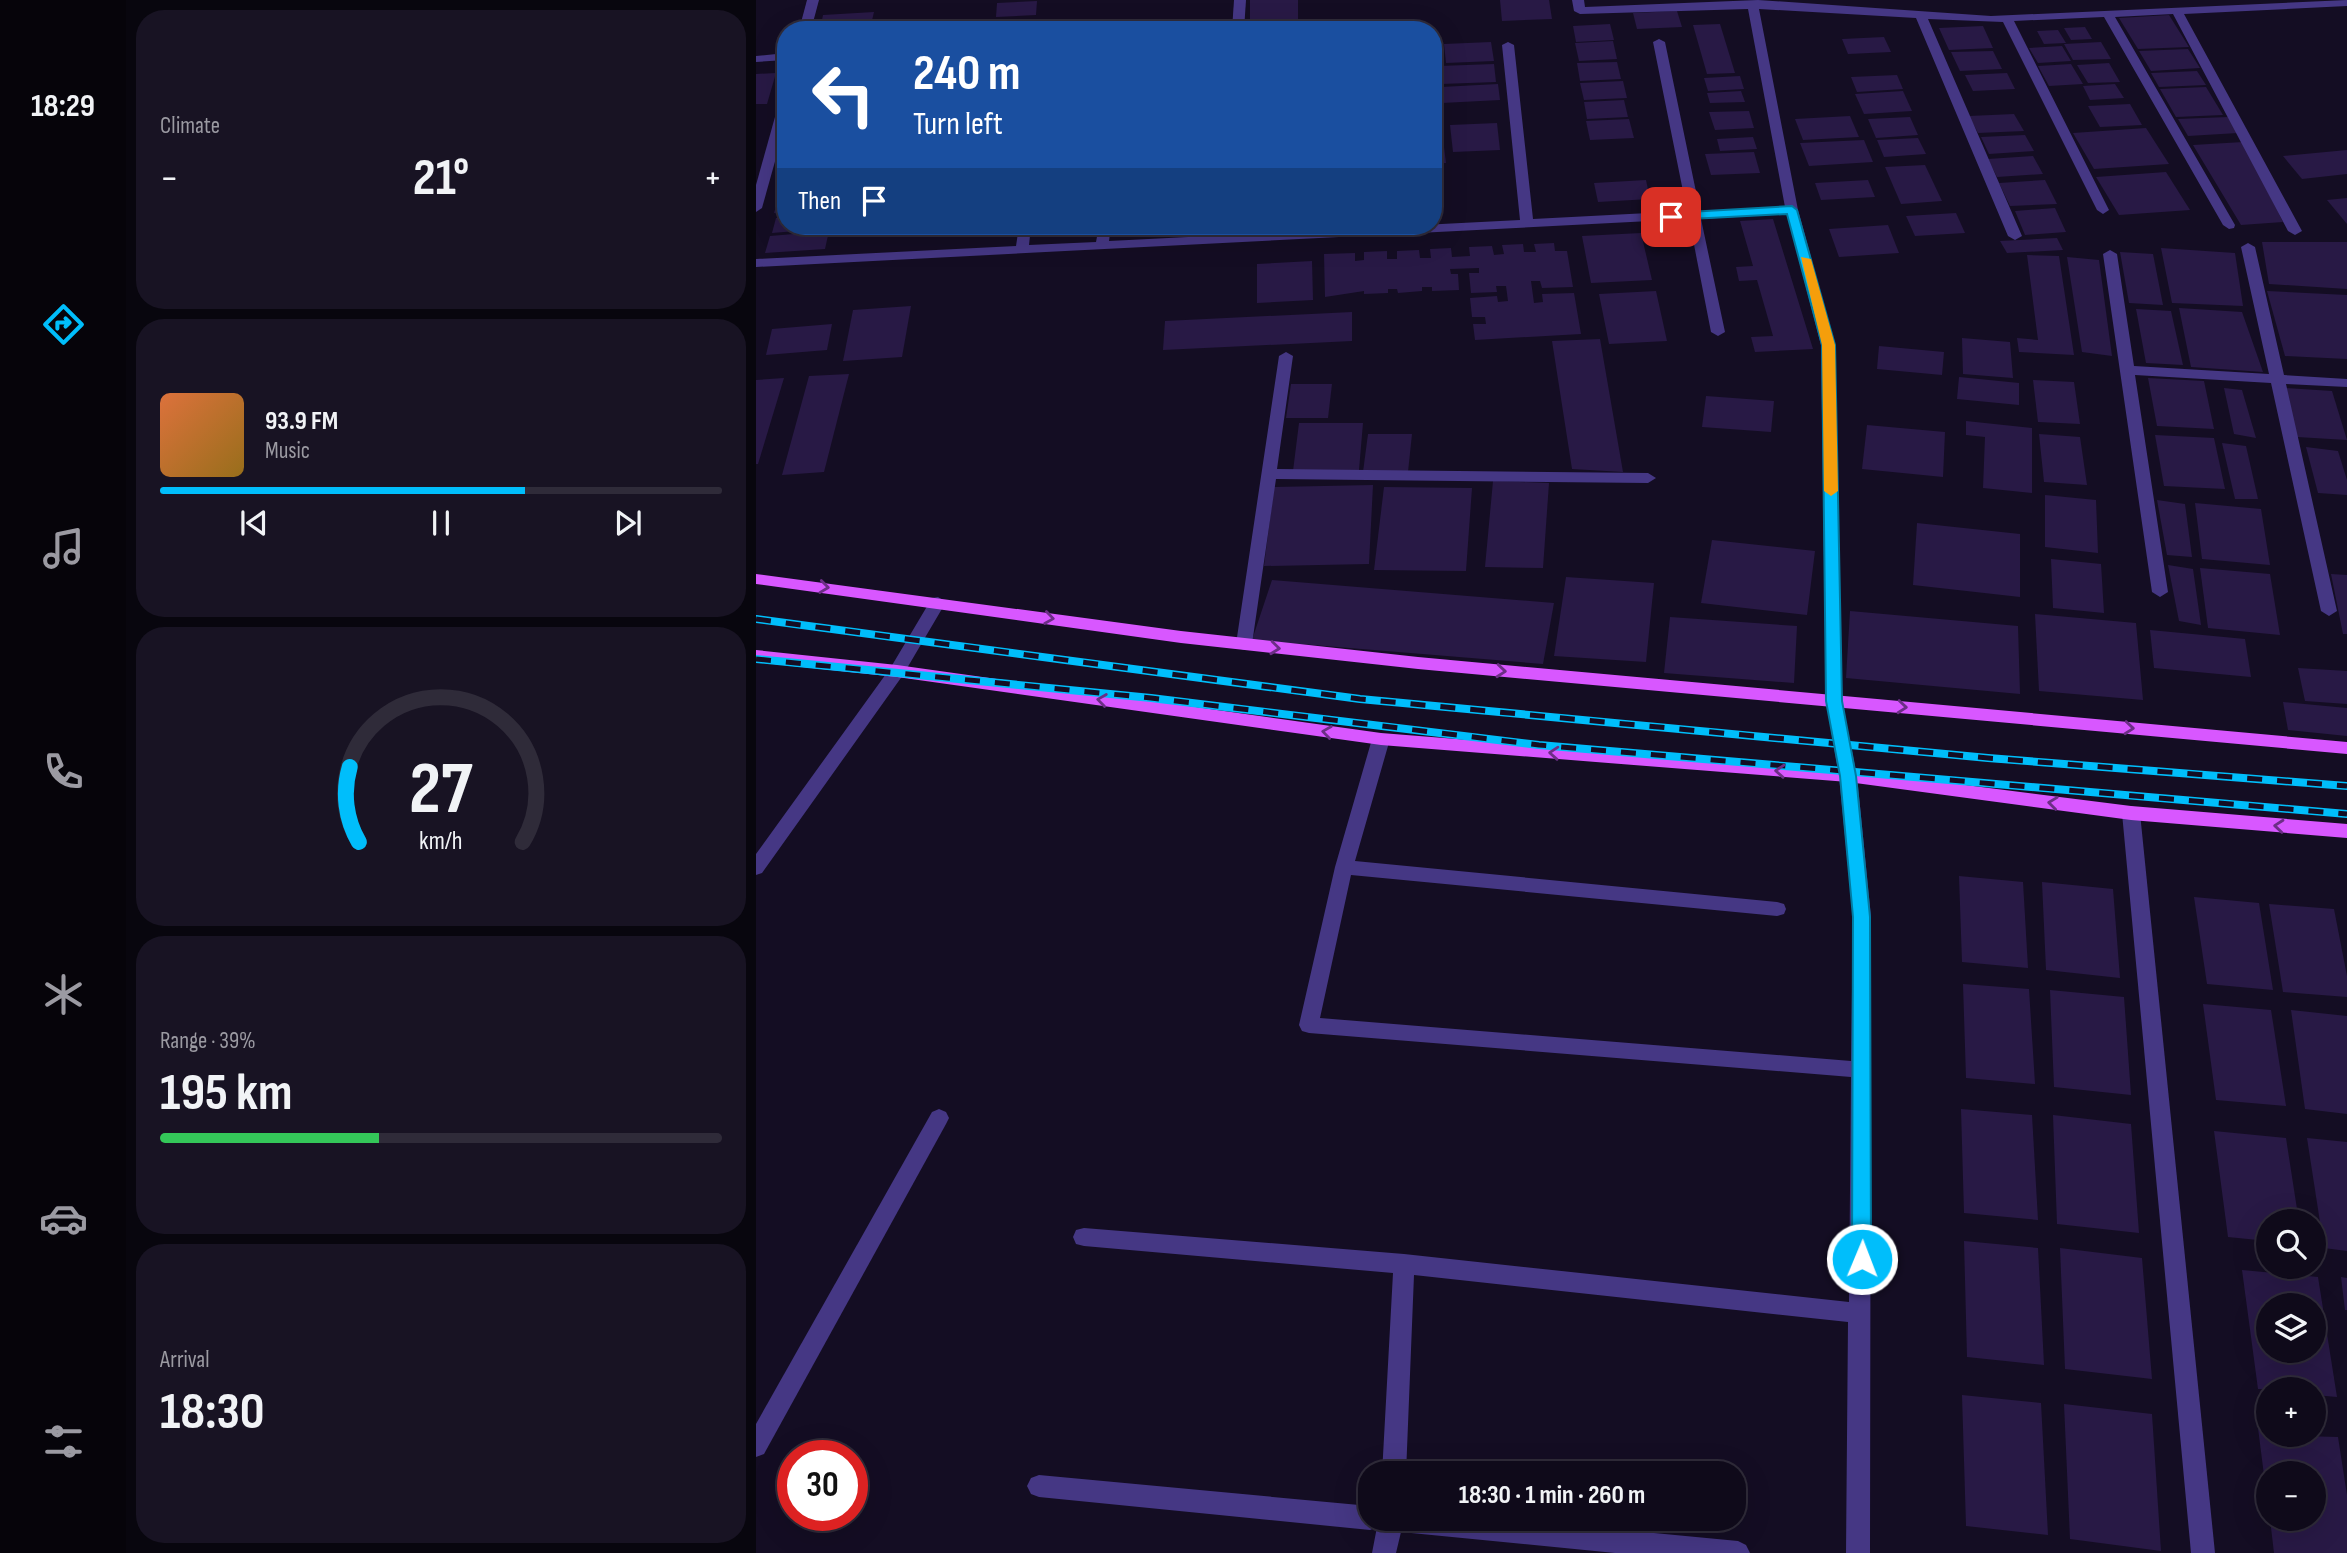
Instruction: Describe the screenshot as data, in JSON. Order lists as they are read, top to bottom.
{
  "page": {
    "tabs": "18:29",
    "tile": [
      "Climate",
      ["Range · 39%", "195 km"],
      ["Arrival", "18:30"]
    ],
    "turn": ["240 m", "Turn left"],
    "heat": ["−", "21°", "+"],
    "then": "Then",
    "song": ["93.9 FM", "Music"],
    "map_buttons": ["+", "−"],
    "limit": "30",
    "trip": "18:30 · 1 min · 260 m",
    "gauge": ["27", "km/h"]
  }
}
